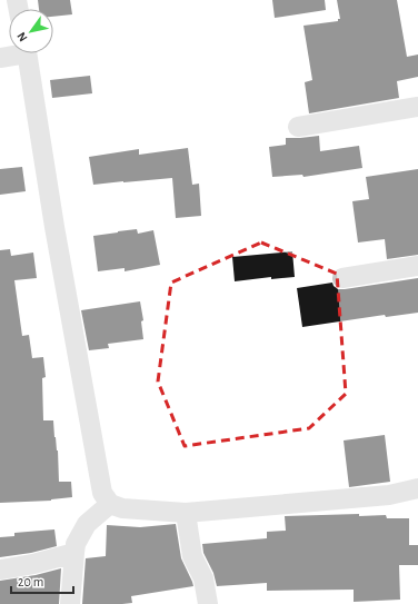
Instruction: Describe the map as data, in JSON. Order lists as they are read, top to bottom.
{
  "scale_bar": "20 m",
  "north": "bottom left"
}
